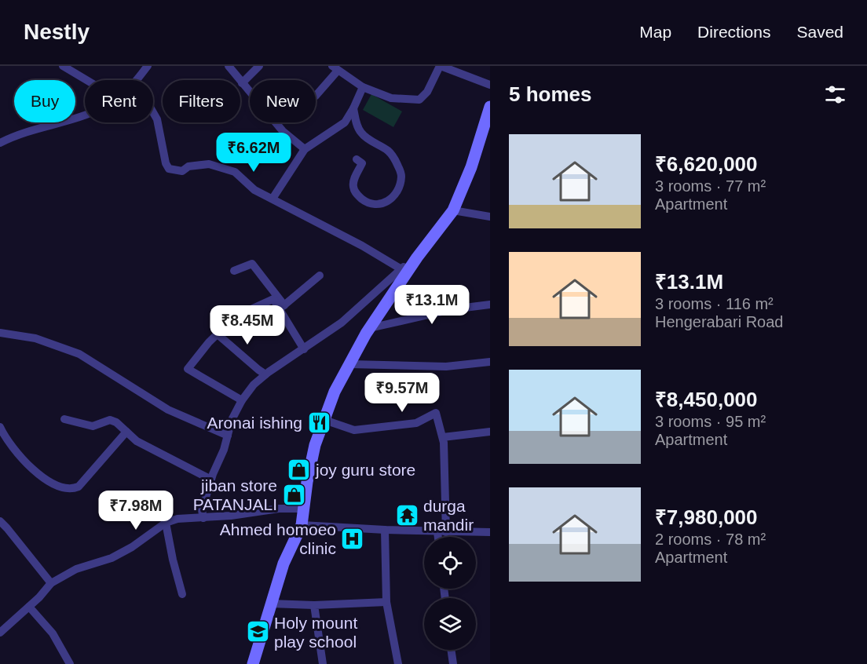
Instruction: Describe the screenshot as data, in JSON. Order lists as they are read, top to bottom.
{
  "places": {
    "restaurant": ["Aronai ishing"],
    "shop": ["joy guru store", "jiban store PATANJALI"],
    "temple": ["durga mandir"],
    "hospital": ["Ahmed homoeo clinic"],
    "school or university": ["Holy mount play school"]
  },
  "page": {
    "header": "Nestly",
    "nav": ["Map", "Directions", "Saved"],
    "heading": "5 homes",
    "chip": [
      "Buy",
      "Rent",
      "Filters",
      "New"
    ],
    "list": [
      {
        "name": "₹6,620,000",
        "note": "3 rooms · 77 m² · Apartment"
      },
      {
        "name": "₹13.1M",
        "note": "3 rooms · 116 m² · Hengerabari Road"
      },
      {
        "name": "₹8,450,000",
        "note": "3 rooms · 95 m² · Apartment"
      },
      {
        "name": "₹7,980,000",
        "note": "2 rooms · 78 m² · Apartment"
      }
    ],
    "price": [
      "₹6.62M",
      "₹13.1M",
      "₹8.45M",
      "₹9.57M",
      "₹7.98M"
    ]
  }
}
